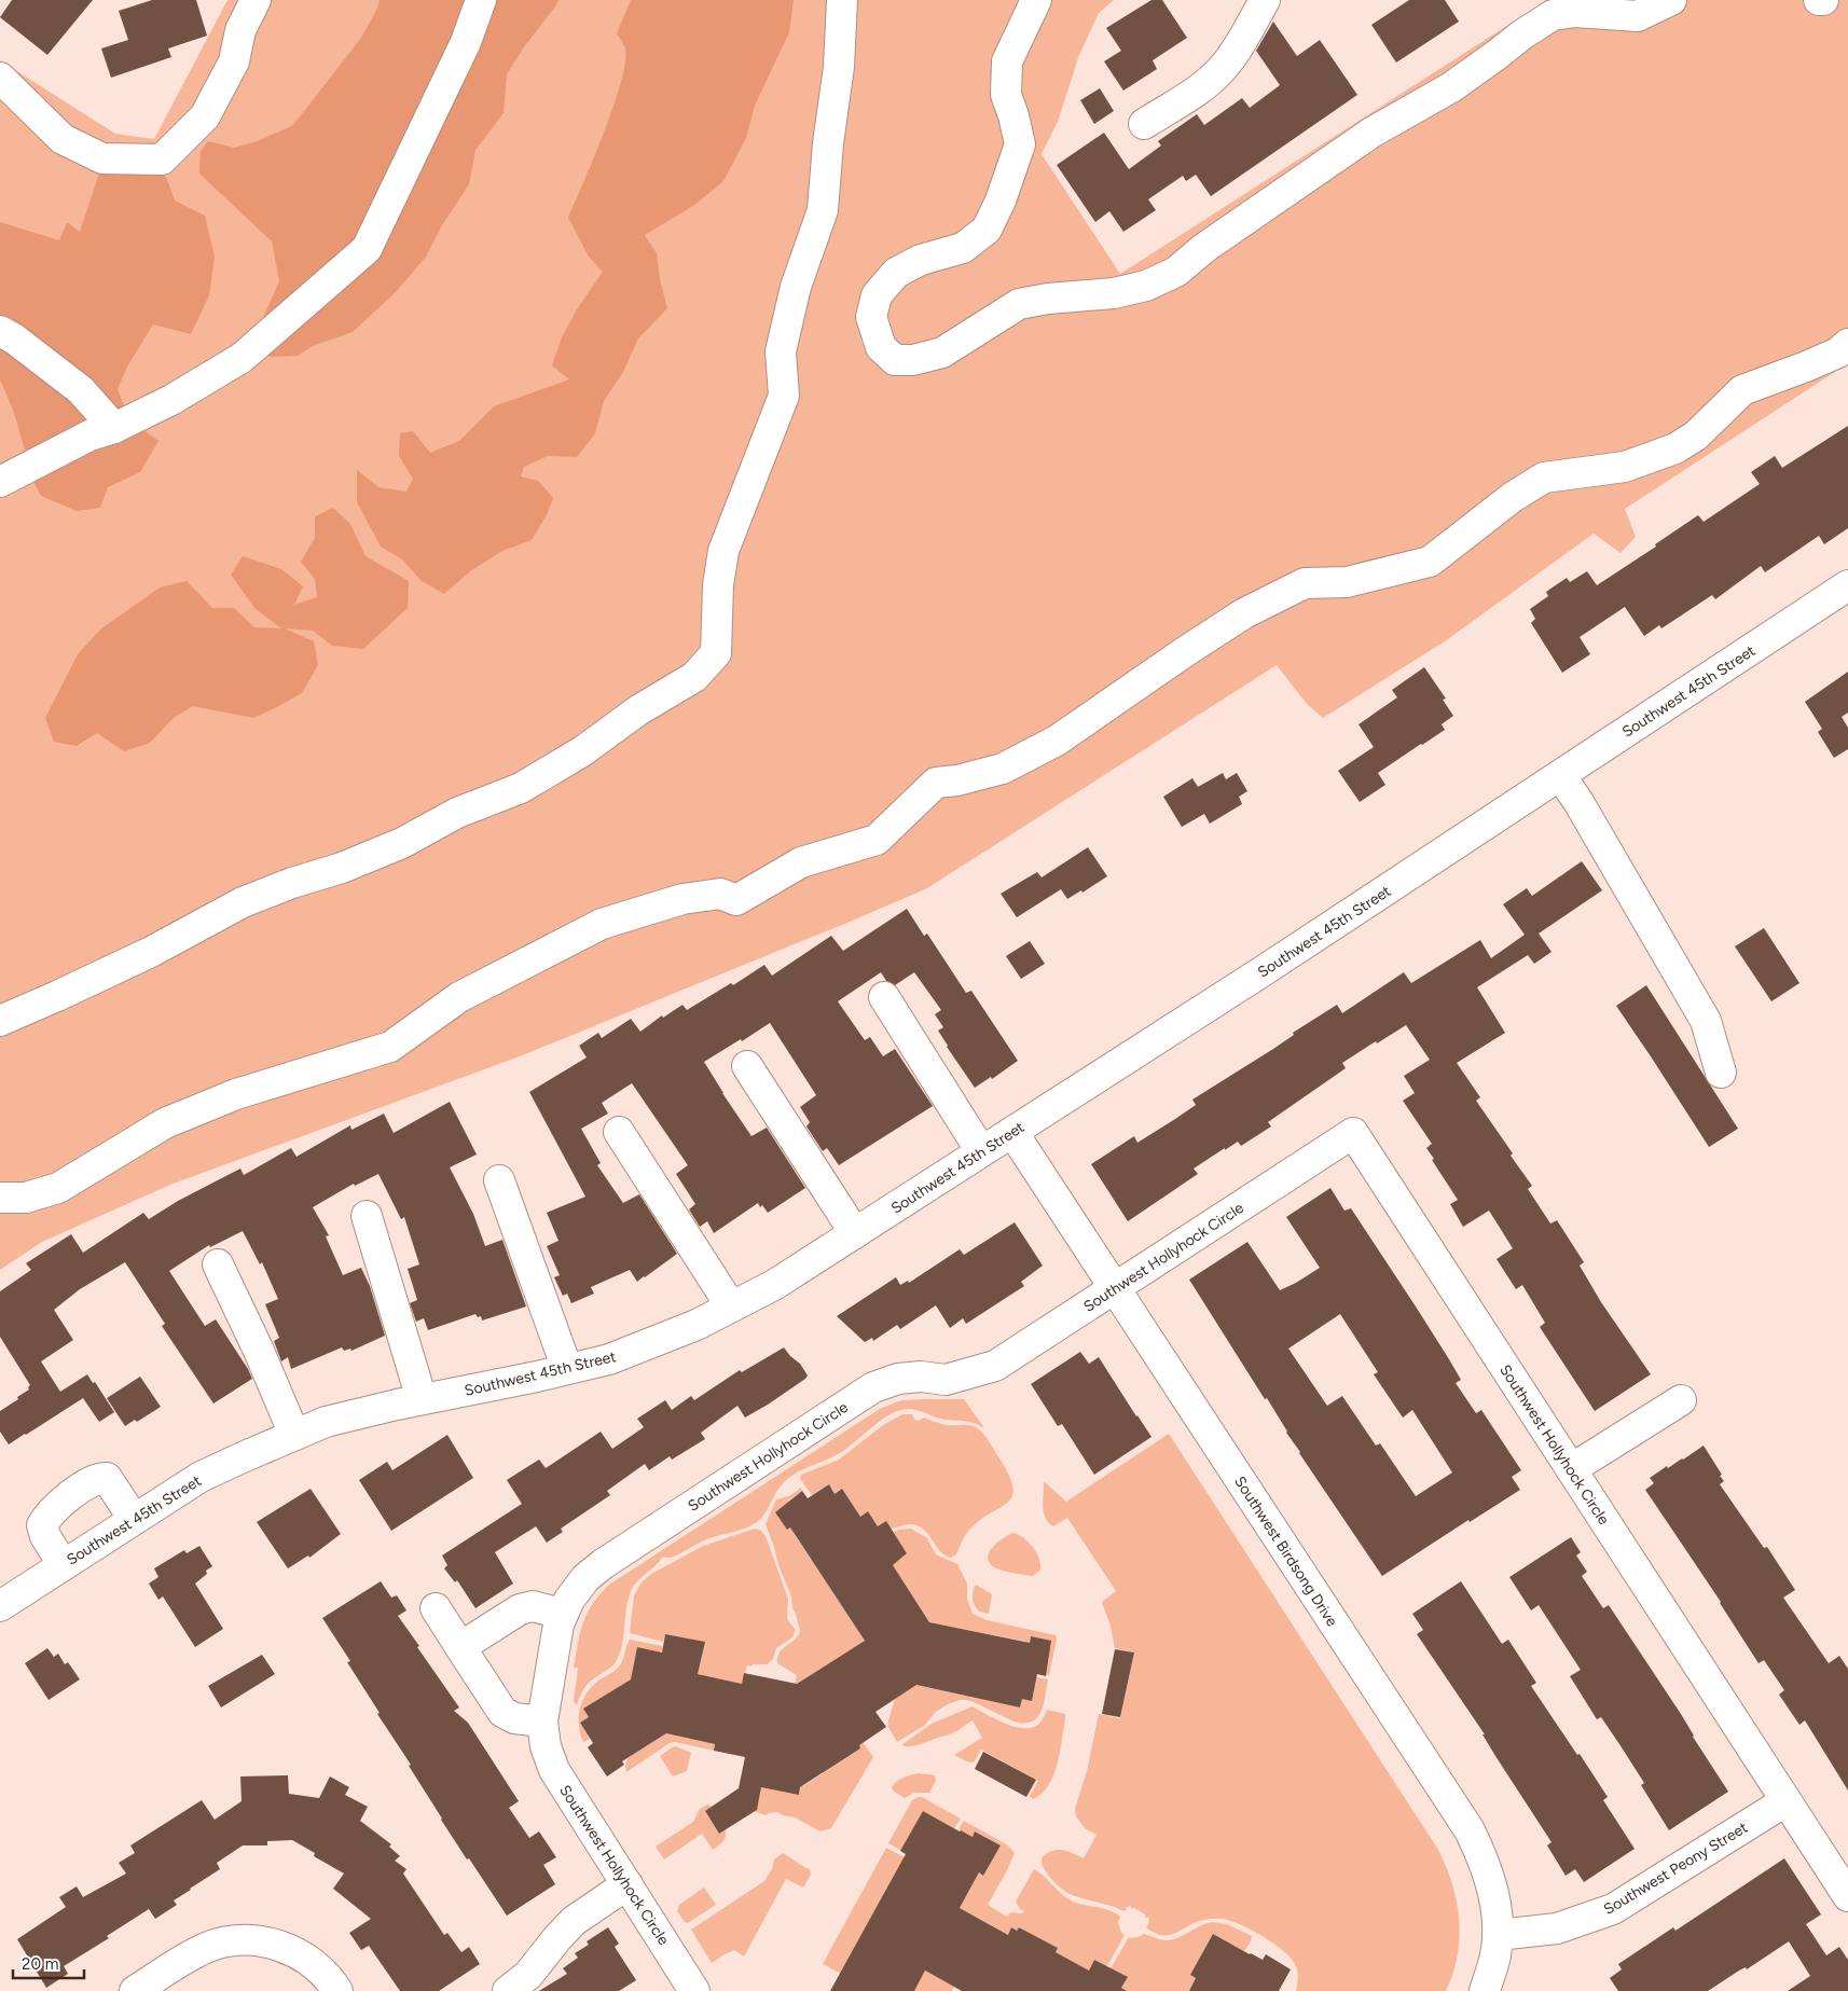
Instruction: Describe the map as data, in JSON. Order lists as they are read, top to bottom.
{
  "streets": {
    "street": [
      "Southwest 45th Street",
      "Southwest Hollyhock Circle",
      "Southwest Birdsong Drive",
      "Southwest Peony Street"
    ]
  },
  "crossings": [
    ["Southwest 45th Street", "Southwest Birdsong Drive"],
    ["Southwest Hollyhock Circle", "Southwest Birdsong Drive"],
    ["Southwest Hollyhock Circle", "Southwest Peony Street"],
    ["Southwest Birdsong Drive", "Southwest Peony Street"]
  ],
  "scale_bar": "20 m"
}
